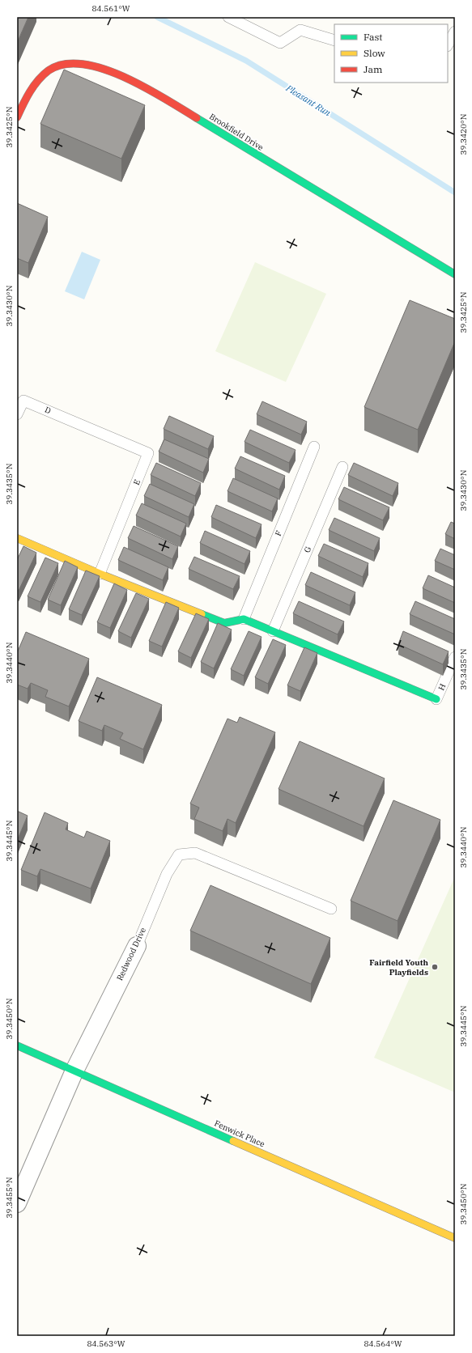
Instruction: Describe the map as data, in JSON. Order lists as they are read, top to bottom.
{
  "streets": {
    "street": ["Brookfield Drive", "Redwood Drive", "Fenwick Place"],
    "lane": [
      "D",
      "E",
      "F",
      "G",
      "H"
    ]
  },
  "crossings": [
    ["D", "E"],
    ["Redwood Drive", "Fenwick Place"]
  ],
  "water": ["Pleasant Run"],
  "places": ["Fairfield Youth Playfields"],
  "legend": ["Fast", "Slow", "Jam"],
  "coordinates": [
    "84.561°W",
    "39.3425°N",
    "39.3420°N",
    "39.3430°N",
    "39.3435°N",
    "39.3440°N",
    "39.3445°N",
    "39.3450°N",
    "39.3455°N",
    "84.563°W",
    "84.564°W"
  ]
}
